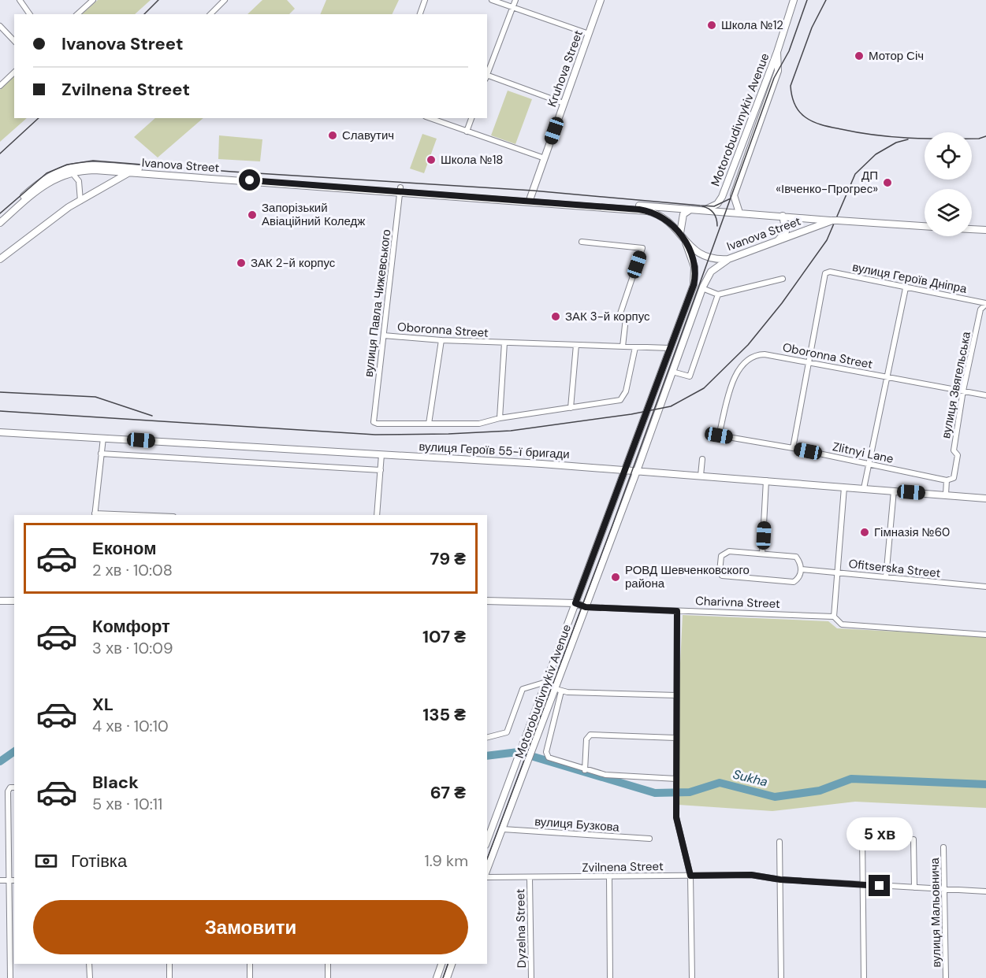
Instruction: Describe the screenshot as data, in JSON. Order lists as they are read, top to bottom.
{
  "streets": {
    "main road": [
      "Kruhova Street",
      "Motorobudivnykiv Avenue",
      "Ivanova Street",
      "вулиця Героїв 55-ї бригади",
      "Charivna Street"
    ],
    "street": [
      "вулиця Героїв Дніпра",
      "вулиця Павла Чижевського",
      "Oboronna Street",
      "вулиця Звягельська",
      "Zlitnyi Lane",
      "Ofitserska Street",
      "вулиця Бузкова",
      "Zvilnena Street",
      "вулиця Мальовнича",
      "Dyzelna Street"
    ]
  },
  "crossings": [
    ["Kruhova Street", "Ivanova Street"],
    ["Motorobudivnykiv Avenue", "Ivanova Street"],
    ["Motorobudivnykiv Avenue", "Oboronna Street"],
    ["Motorobudivnykiv Avenue", "вулиця Героїв 55-ї бригади"],
    ["Motorobudivnykiv Avenue", "Charivna Street"],
    ["Motorobudivnykiv Avenue", "вулиця Бузкова"],
    ["Ivanova Street", "вулиця Павла Чижевського"],
    ["вулиця Героїв Дніпра", "Oboronna Street"],
    ["вулиця Героїв Дніпра", "вулиця Звягельська"],
    ["вулиця Павла Чижевського", "Oboronna Street"],
    ["вулиця Павла Чижевського", "вулиця Героїв 55-ї бригади"],
    ["Oboronna Street", "вулиця Звягельська"],
    ["Oboronna Street", "вулиця Героїв 55-ї бригади"],
    ["Oboronna Street", "Zlitnyi Lane"],
    ["вулиця Звягельська", "вулиця Героїв 55-ї бригади"],
    ["вулиця Звягельська", "Zlitnyi Lane"],
    ["Zvilnena Street", "вулиця Мальовнича"],
    ["Zvilnena Street", "Dyzelna Street"]
  ],
  "water": ["Sukha"],
  "places": [
    "Школа №12",
    "Мотор Січ",
    "Славутич",
    "Школа №18",
    "ДП «Івченко-Прогрес»",
    "Запорізький Авіаційний Коледж",
    "ЗАК 2-й корпус",
    "ЗАК 3-й корпус",
    "Гімназія №60",
    "РОВД Шевченковского района"
  ],
  "page": {
    "banner": ["Ivanova Street", "Zvilnena Street"],
    "list": [
      {
        "name": "Економ",
        "note": "2 хв · 10:08",
        "value": "79 ₴"
      },
      {
        "name": "Комфорт",
        "note": "3 хв · 10:09",
        "value": "107 ₴"
      },
      {
        "name": "XL",
        "note": "4 хв · 10:10",
        "value": "135 ₴"
      },
      {
        "name": "Black",
        "note": "5 хв · 10:11",
        "value": "67 ₴"
      }
    ],
    "bubble": "5 хв",
    "pay": ["Готівка", "1.9 km"],
    "buttons": "Замовити"
  }
}
